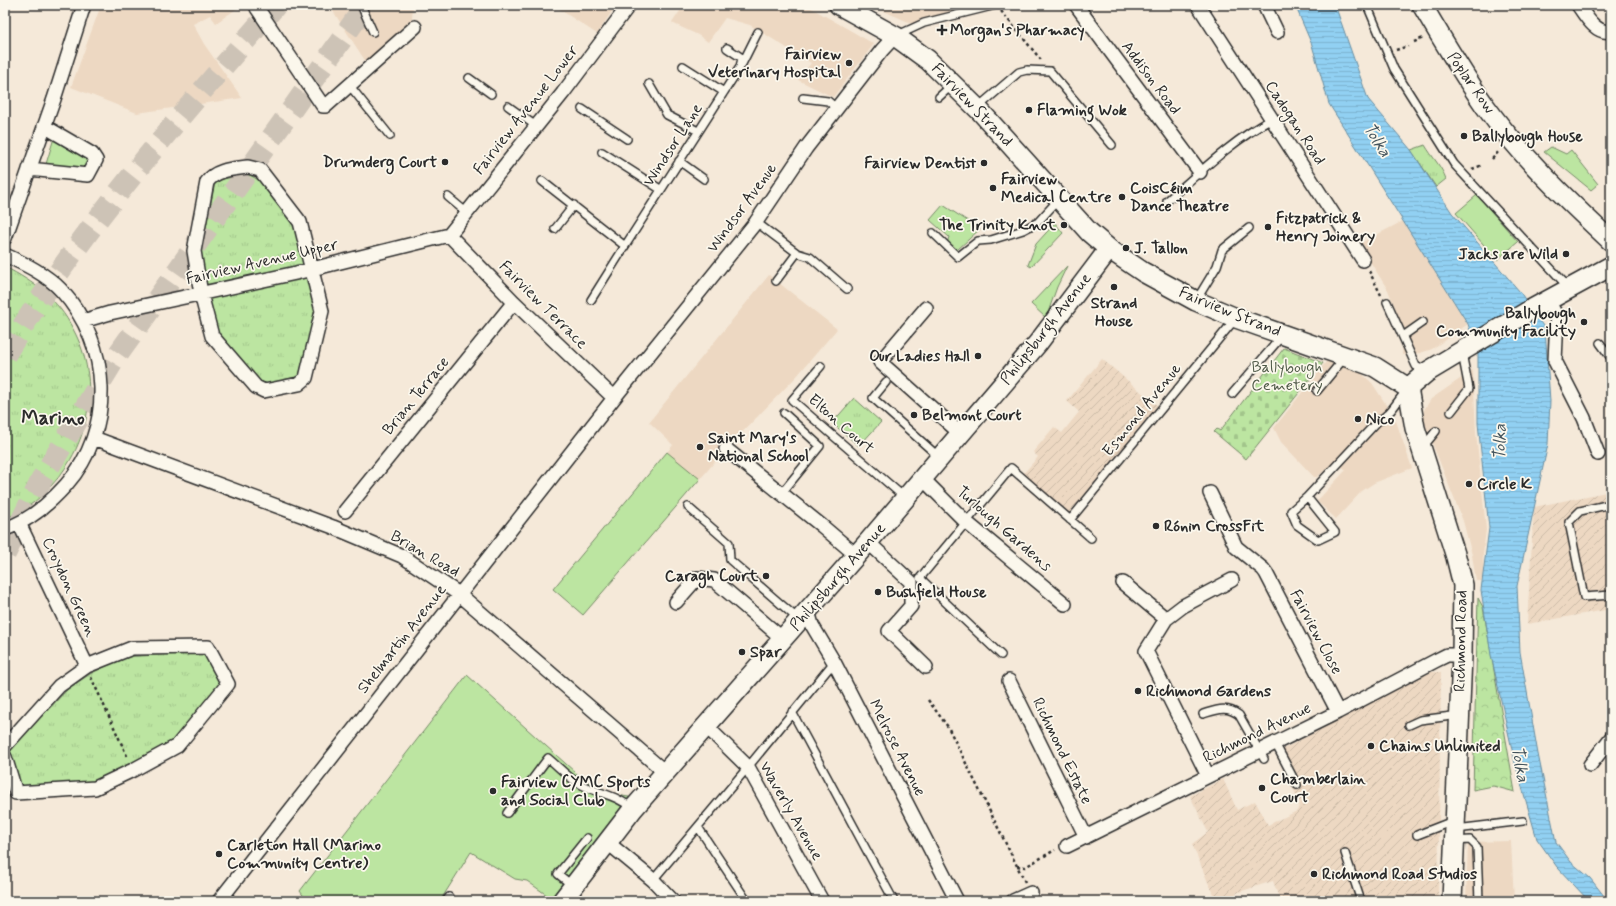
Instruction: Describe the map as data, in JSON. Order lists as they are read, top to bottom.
{
  "streets": {
    "street": [
      "Addison Road",
      "Poplar Row",
      "Fairview Strand",
      "Fairview Avenue Lower",
      "Cadogan Road",
      "Windsor Avenue",
      "Fairview Avenue Upper",
      "Fairview Terrace",
      "Philipsburgh Avenue",
      "Brian Terrace",
      "Turlough Gardens",
      "Brian Road",
      "Croydon Green",
      "Fairview Close",
      "Shelmartin Avenue",
      "Richmond Road",
      "Richmond Avenue",
      "Melrose Avenue",
      "Richmond Estate",
      "Waverly Avenue"
    ],
    "lane": ["Windsor Lane", "Esmond Avenue", "Elton Court"]
  },
  "crossings": [
    ["Fairview Strand", "Windsor Avenue"],
    ["Fairview Strand", "Philipsburgh Avenue"],
    ["Fairview Strand", "Esmond Avenue"],
    ["Fairview Strand", "Richmond Road"],
    ["Fairview Avenue Lower", "Fairview Avenue Upper"],
    ["Fairview Avenue Lower", "Fairview Terrace"],
    ["Windsor Avenue", "Fairview Terrace"],
    ["Windsor Avenue", "Shelmartin Avenue"],
    ["Fairview Avenue Upper", "Fairview Terrace"],
    ["Fairview Terrace", "Brian Terrace"],
    ["Fairview Terrace", "Shelmartin Avenue"],
    ["Philipsburgh Avenue", "Elton Court"],
    ["Philipsburgh Avenue", "Turlough Gardens"],
    ["Philipsburgh Avenue", "Brian Road"],
    ["Philipsburgh Avenue", "Melrose Avenue"],
    ["Philipsburgh Avenue", "Waverly Avenue"],
    ["Brian Road", "Shelmartin Avenue"],
    ["Fairview Close", "Richmond Avenue"],
    ["Richmond Road", "Richmond Avenue"],
    ["Richmond Avenue", "Richmond Estate"]
  ],
  "districts": ["Marino"],
  "water": ["Tolka"],
  "parks": ["Ballybough Cemetery"],
  "places": {
    "health": ["Morgan's Pharmacy"],
    "other": [
      "Fairview Veterinary Hospital",
      "Flaming Wok",
      "Ballybough House",
      "Drumderg Court",
      "Fairview Dentist",
      "Fairview Medical Centre",
      "CoisCéim Dance Theatre",
      "The Trinity Knot",
      "Fitzpatrick & Henry Joinery",
      "J. Tallon",
      "Jacks are Wild",
      "Strand House",
      "Ballybough Community Facility",
      "Our Ladies Hall",
      "Belmont Court",
      "Nico",
      "Saint Mary's National School",
      "Circle K",
      "Rónin CrossFit",
      "Caragh Court",
      "Bushfield House",
      "Spar",
      "Richmond Gardens",
      "Chains Unlimited",
      "Chamberlain Court",
      "Fairview CYMC Sports and Social Club",
      "Carleton Hall (Marino Community Centre)",
      "Richmond Road Studios"
    ]
  }
}
